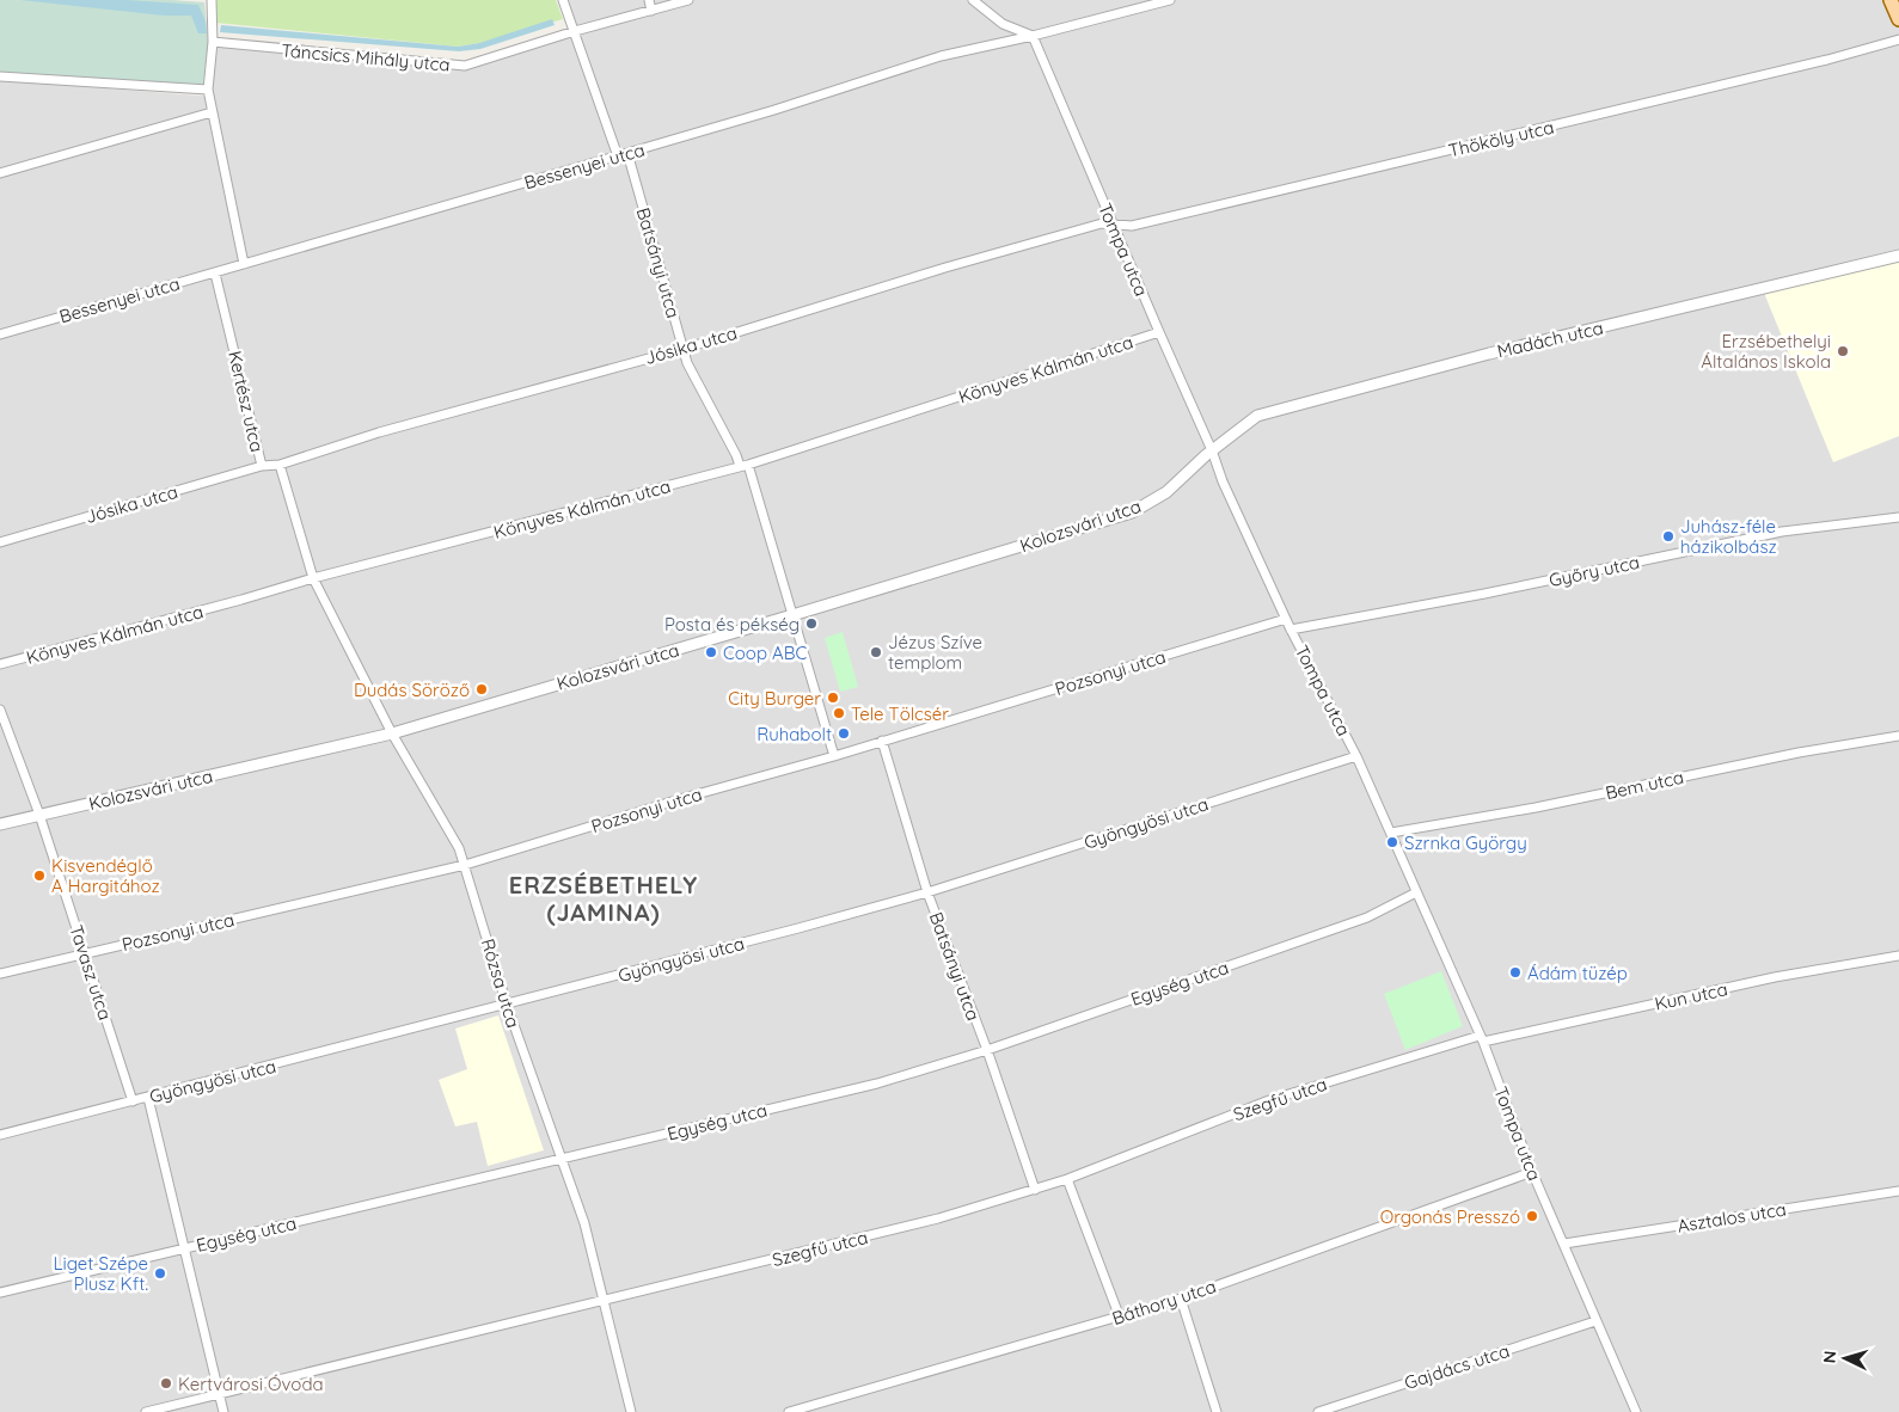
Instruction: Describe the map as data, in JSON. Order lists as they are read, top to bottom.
{
  "streets": {
    "street": [
      "Táncsics Mihály utca",
      "Thököly utca",
      "Bessenyei utca",
      "Tompa utca",
      "Batsányi utca",
      "Madách utca",
      "Jósika utca",
      "Könyves Kálmán utca",
      "Kertész utca",
      "Kolozsvári utca",
      "Győry utca",
      "Pozsonyi utca",
      "Bem utca",
      "Gyöngyösi utca",
      "Tavasz utca",
      "Rózsa utca",
      "Egység utca",
      "Kun utca",
      "Szegfű utca",
      "Asztalos utca",
      "Báthory utca",
      "Gajdács utca"
    ]
  },
  "crossings": [
    ["Thököly utca", "Tompa utca"],
    ["Thököly utca", "Jósika utca"],
    ["Bessenyei utca", "Tompa utca"],
    ["Bessenyei utca", "Batsányi utca"],
    ["Bessenyei utca", "Kertész utca"],
    ["Tompa utca", "Madách utca"],
    ["Tompa utca", "Könyves Kálmán utca"],
    ["Tompa utca", "Kolozsvári utca"],
    ["Tompa utca", "Győry utca"],
    ["Tompa utca", "Pozsonyi utca"],
    ["Tompa utca", "Bem utca"],
    ["Tompa utca", "Gyöngyösi utca"],
    ["Tompa utca", "Egység utca"],
    ["Tompa utca", "Kun utca"],
    ["Tompa utca", "Szegfű utca"],
    ["Tompa utca", "Asztalos utca"],
    ["Tompa utca", "Báthory utca"],
    ["Tompa utca", "Gajdács utca"],
    ["Batsányi utca", "Jósika utca"],
    ["Batsányi utca", "Könyves Kálmán utca"],
    ["Batsányi utca", "Kolozsvári utca"],
    ["Batsányi utca", "Pozsonyi utca"],
    ["Batsányi utca", "Gyöngyösi utca"],
    ["Batsányi utca", "Egység utca"],
    ["Batsányi utca", "Szegfű utca"],
    ["Madách utca", "Kolozsvári utca"],
    ["Jósika utca", "Kertész utca"],
    ["Könyves Kálmán utca", "Kertész utca"],
    ["Könyves Kálmán utca", "Rózsa utca"],
    ["Kertész utca", "Rózsa utca"],
    ["Kolozsvári utca", "Tavasz utca"],
    ["Kolozsvári utca", "Rózsa utca"],
    ["Pozsonyi utca", "Tavasz utca"],
    ["Pozsonyi utca", "Rózsa utca"],
    ["Gyöngyösi utca", "Tavasz utca"],
    ["Gyöngyösi utca", "Rózsa utca"],
    ["Rózsa utca", "Egység utca"],
    ["Rózsa utca", "Szegfű utca"],
    ["Kun utca", "Szegfű utca"]
  ],
  "districts": ["ERZSÉBETHELY (JAMINA)"],
  "places": [
    "Erzsébethelyi Általános Iskola",
    "Juhász-féle házikolbász",
    "Posta és pékség",
    "Coop ABC",
    "Jézus Szíve templom",
    "Dudás Söröző",
    "City Burger",
    "Tele Tölcsér",
    "Ruhabolt",
    "Szrnka György",
    "Kisvendéglő A Hargitához",
    "Ádám tüzép",
    "Orgonás Presszó",
    "Liget Szépe Plusz Kft.",
    "Kertvárosi Óvoda"
  ],
  "north": "left"
}
